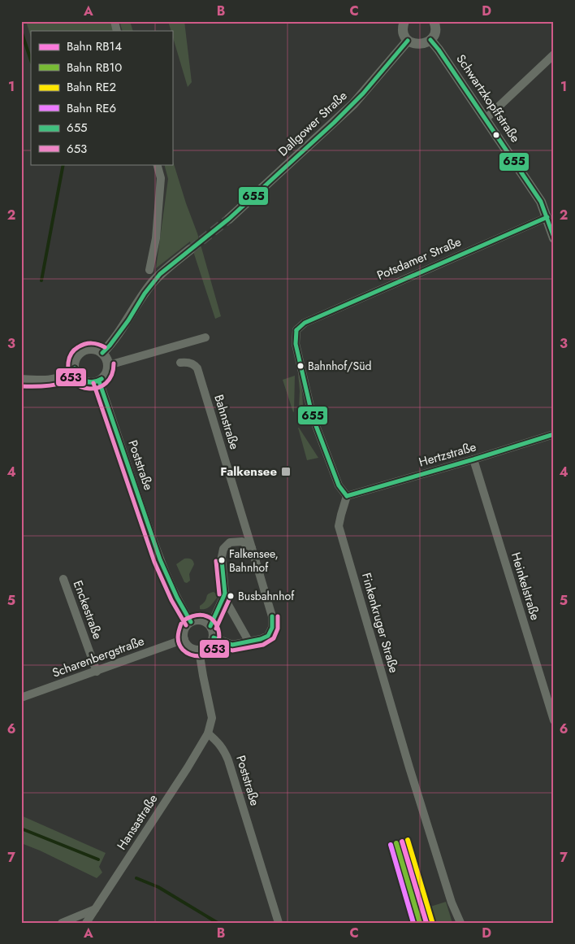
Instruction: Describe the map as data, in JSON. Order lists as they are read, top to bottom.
{
  "streets": {
    "street": [
      "Schwartzkopffstraße",
      "Dallgower Straße",
      "Potsdamer Straße",
      "Bahnstraße",
      "Hertzstraße",
      "Poststraße",
      "Heinkelstraße",
      "Enckestraße",
      "Finkenkruger Straße",
      "Scharenbergstraße",
      "Hansastraße"
    ]
  },
  "crossings": [
    ["Schwartzkopffstraße", "Potsdamer Straße"],
    ["Potsdamer Straße", "Hertzstraße"],
    ["Potsdamer Straße", "Finkenkruger Straße"],
    ["Bahnstraße", "Poststraße"],
    ["Bahnstraße", "Scharenbergstraße"],
    ["Hertzstraße", "Heinkelstraße"],
    ["Hertzstraße", "Finkenkruger Straße"],
    ["Poststraße", "Scharenbergstraße"],
    ["Poststraße", "Hansastraße"],
    ["Enckestraße", "Scharenbergstraße"]
  ],
  "places": {
    "other": ["Bahnhof/Süd", "Falkensee, Bahnhof", "Busbahnhof"],
    "transit": ["Falkensee"]
  },
  "lines": [
    "transit line 655",
    "transit line 653",
    "rail line RE2",
    "rail line RB14",
    "rail line RB10",
    "rail line RE6"
  ],
  "legend": [
    "Bahn RB14",
    "Bahn RB10",
    "Bahn RE2",
    "Bahn RE6",
    "655",
    "653"
  ],
  "grid": {
    "columns": [
      "A",
      "B",
      "C",
      "D"
    ],
    "rows": [
      "1",
      "2",
      "3",
      "4",
      "5",
      "6",
      "7"
    ]
  }
}
